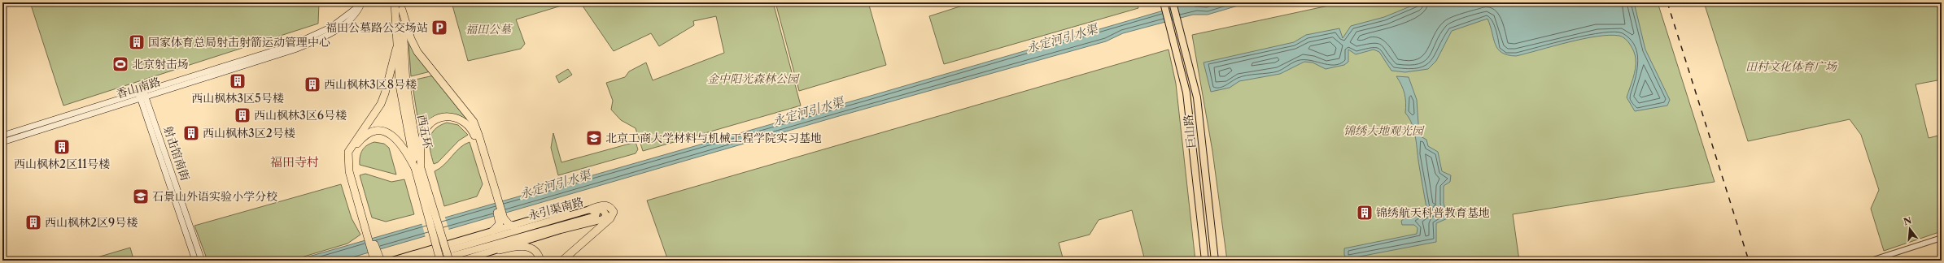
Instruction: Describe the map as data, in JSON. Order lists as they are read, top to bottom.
{
  "streets": {
    "highway": ["西五环"],
    "main road": [
      "香山南路",
      "巨山路",
      "射击馆南街",
      "永引渠南路"
    ]
  },
  "crossings": [
    ["香山南路", "射击馆南街"],
    ["西五环", "永引渠南路"]
  ],
  "districts": ["福田寺村"],
  "water": ["永定河引水渠"],
  "parks": [
    "福田公墓",
    "田村文化体育广场",
    "金中阳光森林公园",
    "锦绣大地观光园"
  ],
  "places": {
    "parking": ["福田公墓路公交场站"],
    "building": [
      "国家体育总局射击射箭运动管理中心",
      "西山枫林3区5号楼",
      "西山枫林3区8号楼",
      "西山枫林3区6号楼",
      "西山枫林3区2号楼",
      "西山枫林2区11号楼",
      "锦绣航天科普教育基地",
      "西山枫林2区9号楼"
    ],
    "sports": ["北京射击场"],
    "school or university": ["北京工商大学材料与机械工程学院实习基地", "石景山外语实验小学分校"]
  },
  "north": "top"
}
